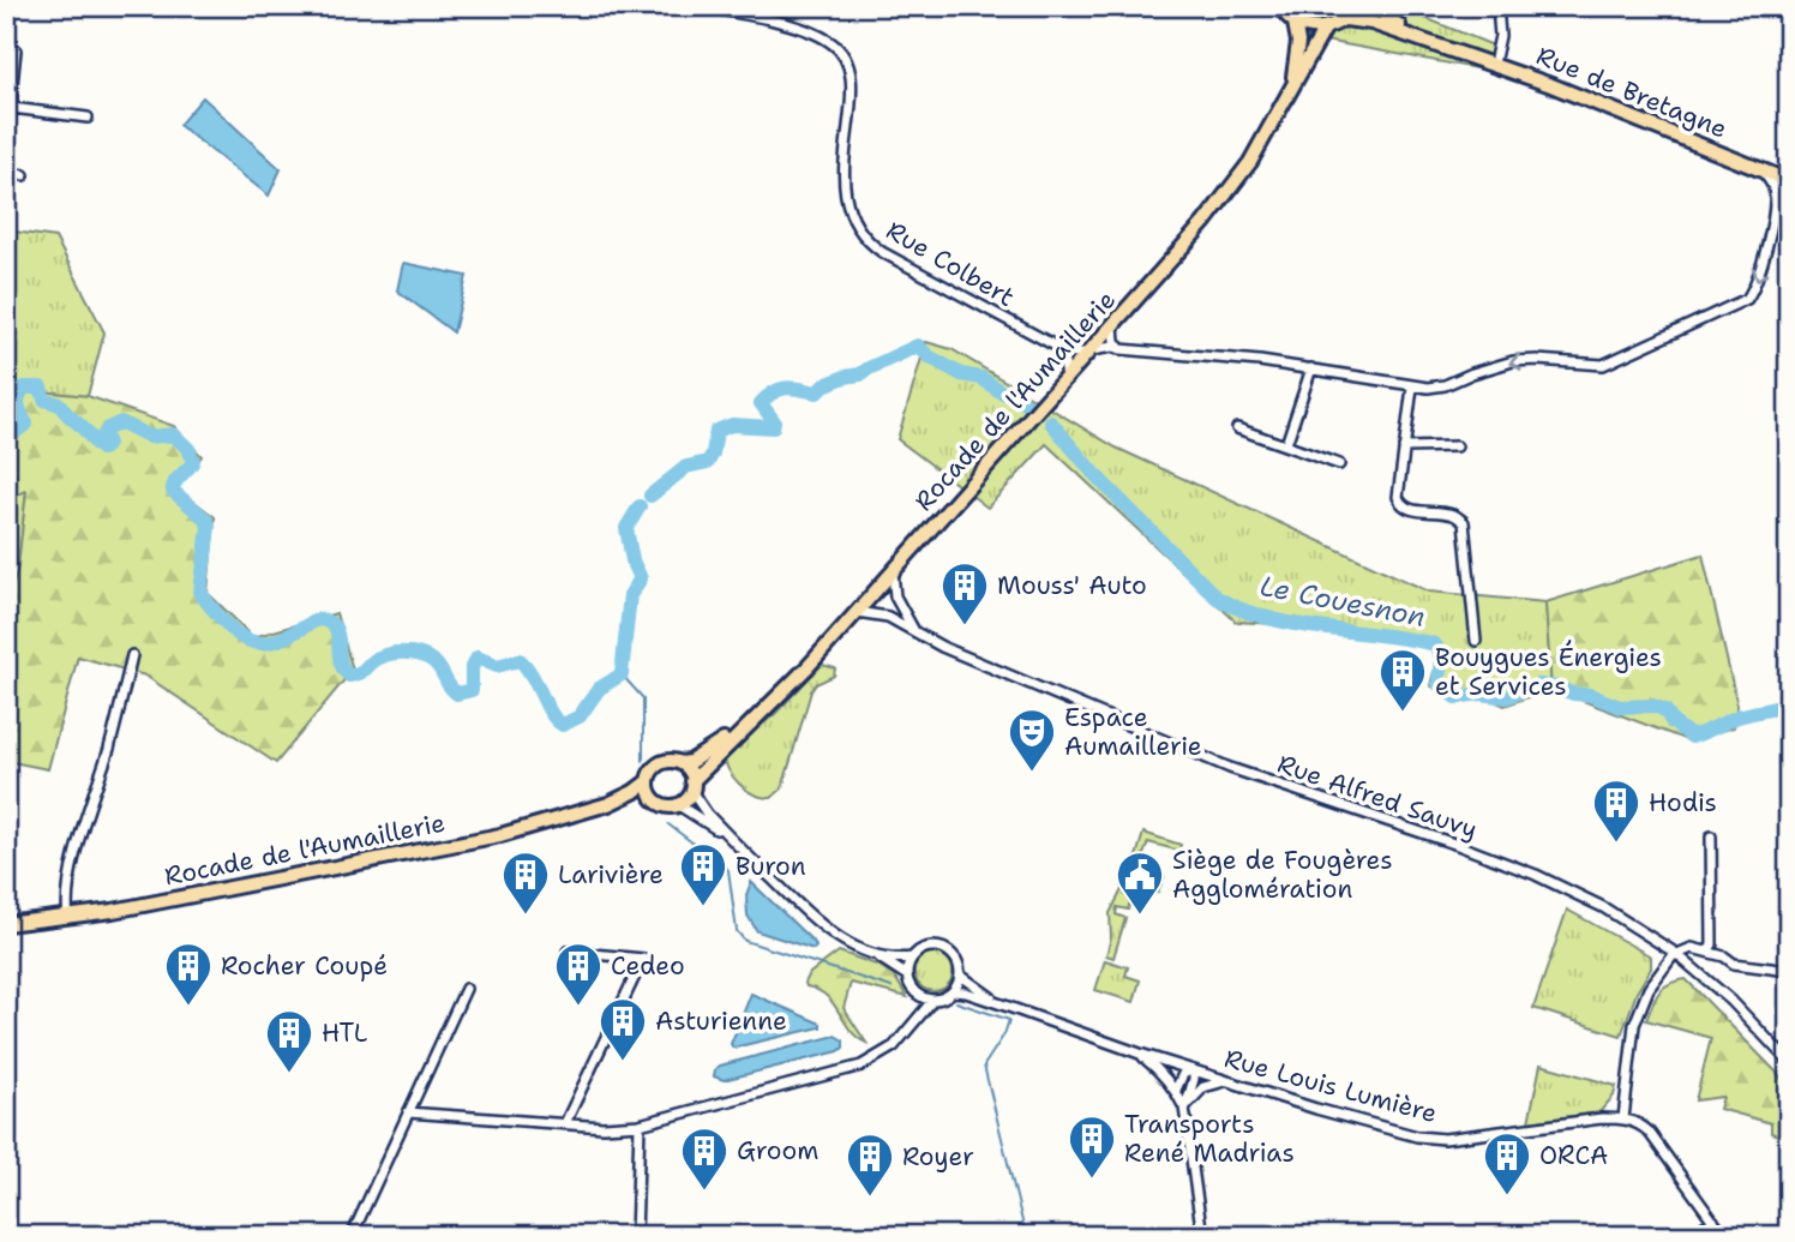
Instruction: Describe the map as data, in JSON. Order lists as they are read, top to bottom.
{
  "streets": {
    "main road": ["Rue de Bretagne", "Rocade de l'Aumaillerie"],
    "street": ["Rue Colbert", "Rue Alfred Sauvy", "Rue Louis Lumière"]
  },
  "crossings": [
    ["Rue de Bretagne", "Rue Colbert"],
    ["Rue Colbert", "Rocade de l'Aumaillerie"],
    ["Rocade de l'Aumaillerie", "Rue Alfred Sauvy"]
  ],
  "water": ["Le Couesnon"],
  "places": {
    "building": [
      "Mouss' Auto",
      "Bouygues Énergies et Services",
      "Hodis",
      "Buron",
      "Larivière",
      "Rocher Coupé",
      "Cedeo",
      "Asturienne",
      "HTL",
      "Transports René Madrias",
      "Groom",
      "ORCA",
      "Royer"
    ],
    "theatre": ["Espace Aumaillerie"],
    "public building": ["Siège de Fougères Agglomération"]
  }
}
